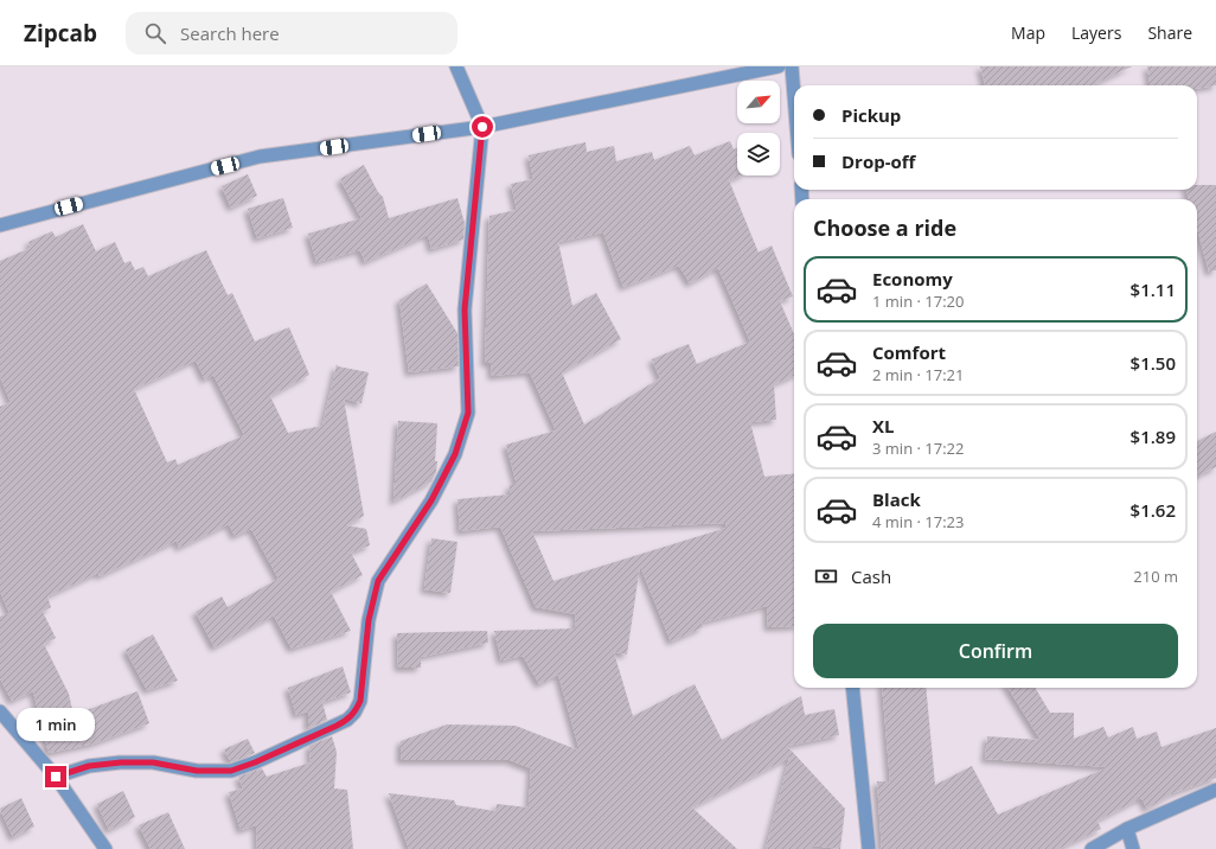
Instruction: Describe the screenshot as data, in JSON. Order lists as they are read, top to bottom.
{
  "north": "top right",
  "page": {
    "header": "Zipcab",
    "search": "Search here",
    "nav": ["Map", "Layers", "Share"],
    "banner": ["Pickup", "Drop-off"],
    "heading": "Choose a ride",
    "list": [
      {
        "name": "Economy",
        "note": "1 min · 17:20",
        "value": "$1.11"
      },
      {
        "name": "Comfort",
        "note": "2 min · 17:21",
        "value": "$1.50"
      },
      {
        "name": "XL",
        "note": "3 min · 17:22",
        "value": "$1.89"
      },
      {
        "name": "Black",
        "note": "4 min · 17:23",
        "value": "$1.62"
      }
    ],
    "pay": ["Cash", "210 m"],
    "buttons": "Confirm",
    "bubble": "1 min"
  }
}
